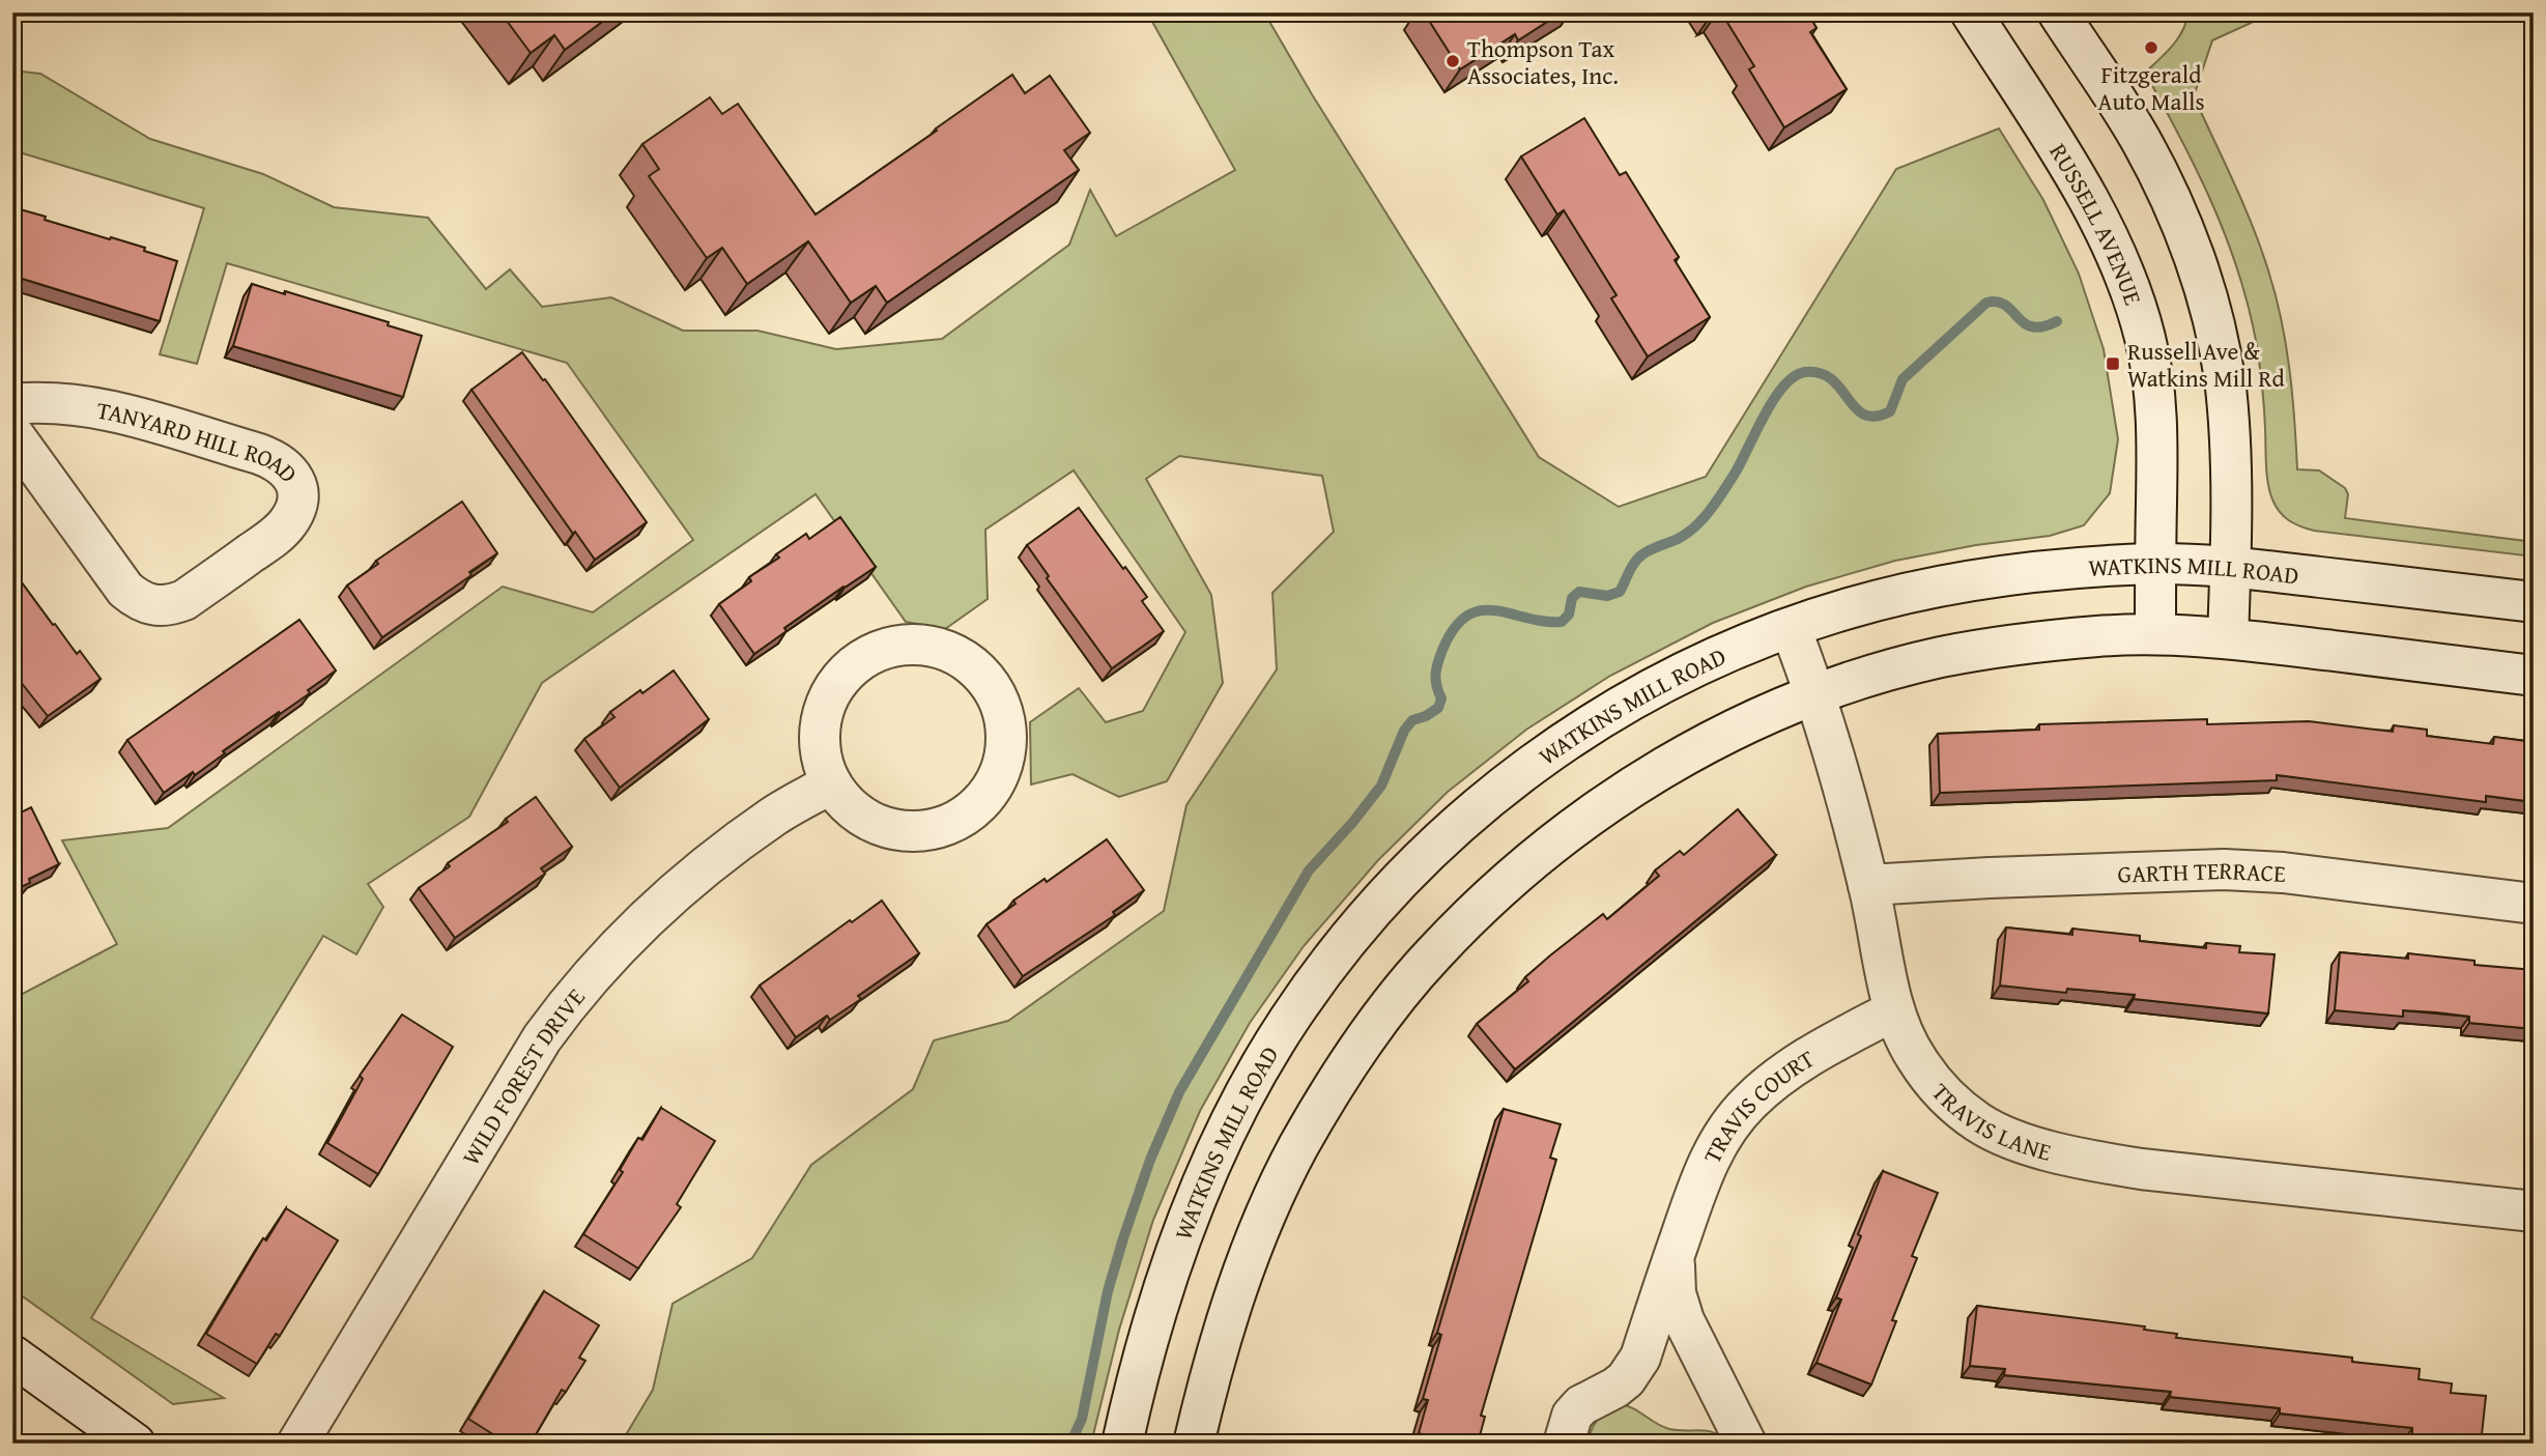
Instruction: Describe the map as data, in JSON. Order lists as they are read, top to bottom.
{
  "streets": {
    "street": [
      "RUSSELL AVENUE",
      "TANYARD HILL ROAD",
      "WATKINS MILL ROAD",
      "GARTH TERRACE",
      "WILD FOREST DRIVE",
      "TRAVIS COURT",
      "TRAVIS LANE"
    ]
  },
  "crossings": [
    ["RUSSELL AVENUE", "WATKINS MILL ROAD"],
    ["WATKINS MILL ROAD", "TRAVIS LANE"],
    ["GARTH TERRACE", "TRAVIS LANE"],
    ["TRAVIS COURT", "TRAVIS LANE"]
  ],
  "places": {
    "other": ["Fitzgerald Auto Malls", "Thompson Tax Associates, Inc."],
    "transit": ["Russell Ave & Watkins Mill Rd"]
  }
}
